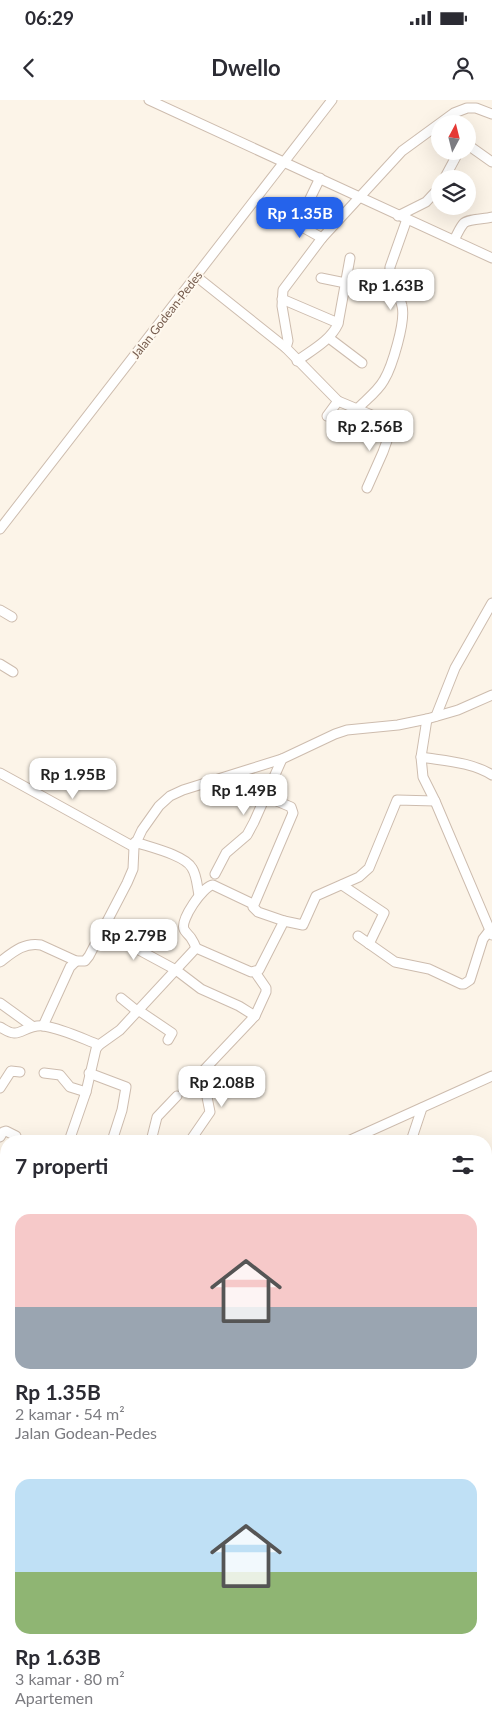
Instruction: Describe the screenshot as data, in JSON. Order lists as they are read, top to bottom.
{
  "streets": {
    "street": ["Jalan Godean-Pedes"]
  },
  "north": "top",
  "page": {
    "status": "06:29",
    "header": "Dwello",
    "price": [
      "Rp 1.35B",
      "Rp 1.63B",
      "Rp 2.56B",
      "Rp 1.95B",
      "Rp 1.49B",
      "Rp 2.79B",
      "Rp 2.08B"
    ],
    "heading": "7 properti",
    "list": [
      {
        "name": "Rp 1.35B",
        "note": "2 kamar · 54 m² · Jalan Godean-Pedes"
      },
      {
        "name": "Rp 1.63B",
        "note": "3 kamar · 80 m² · Apartemen"
      }
    ]
  }
}
